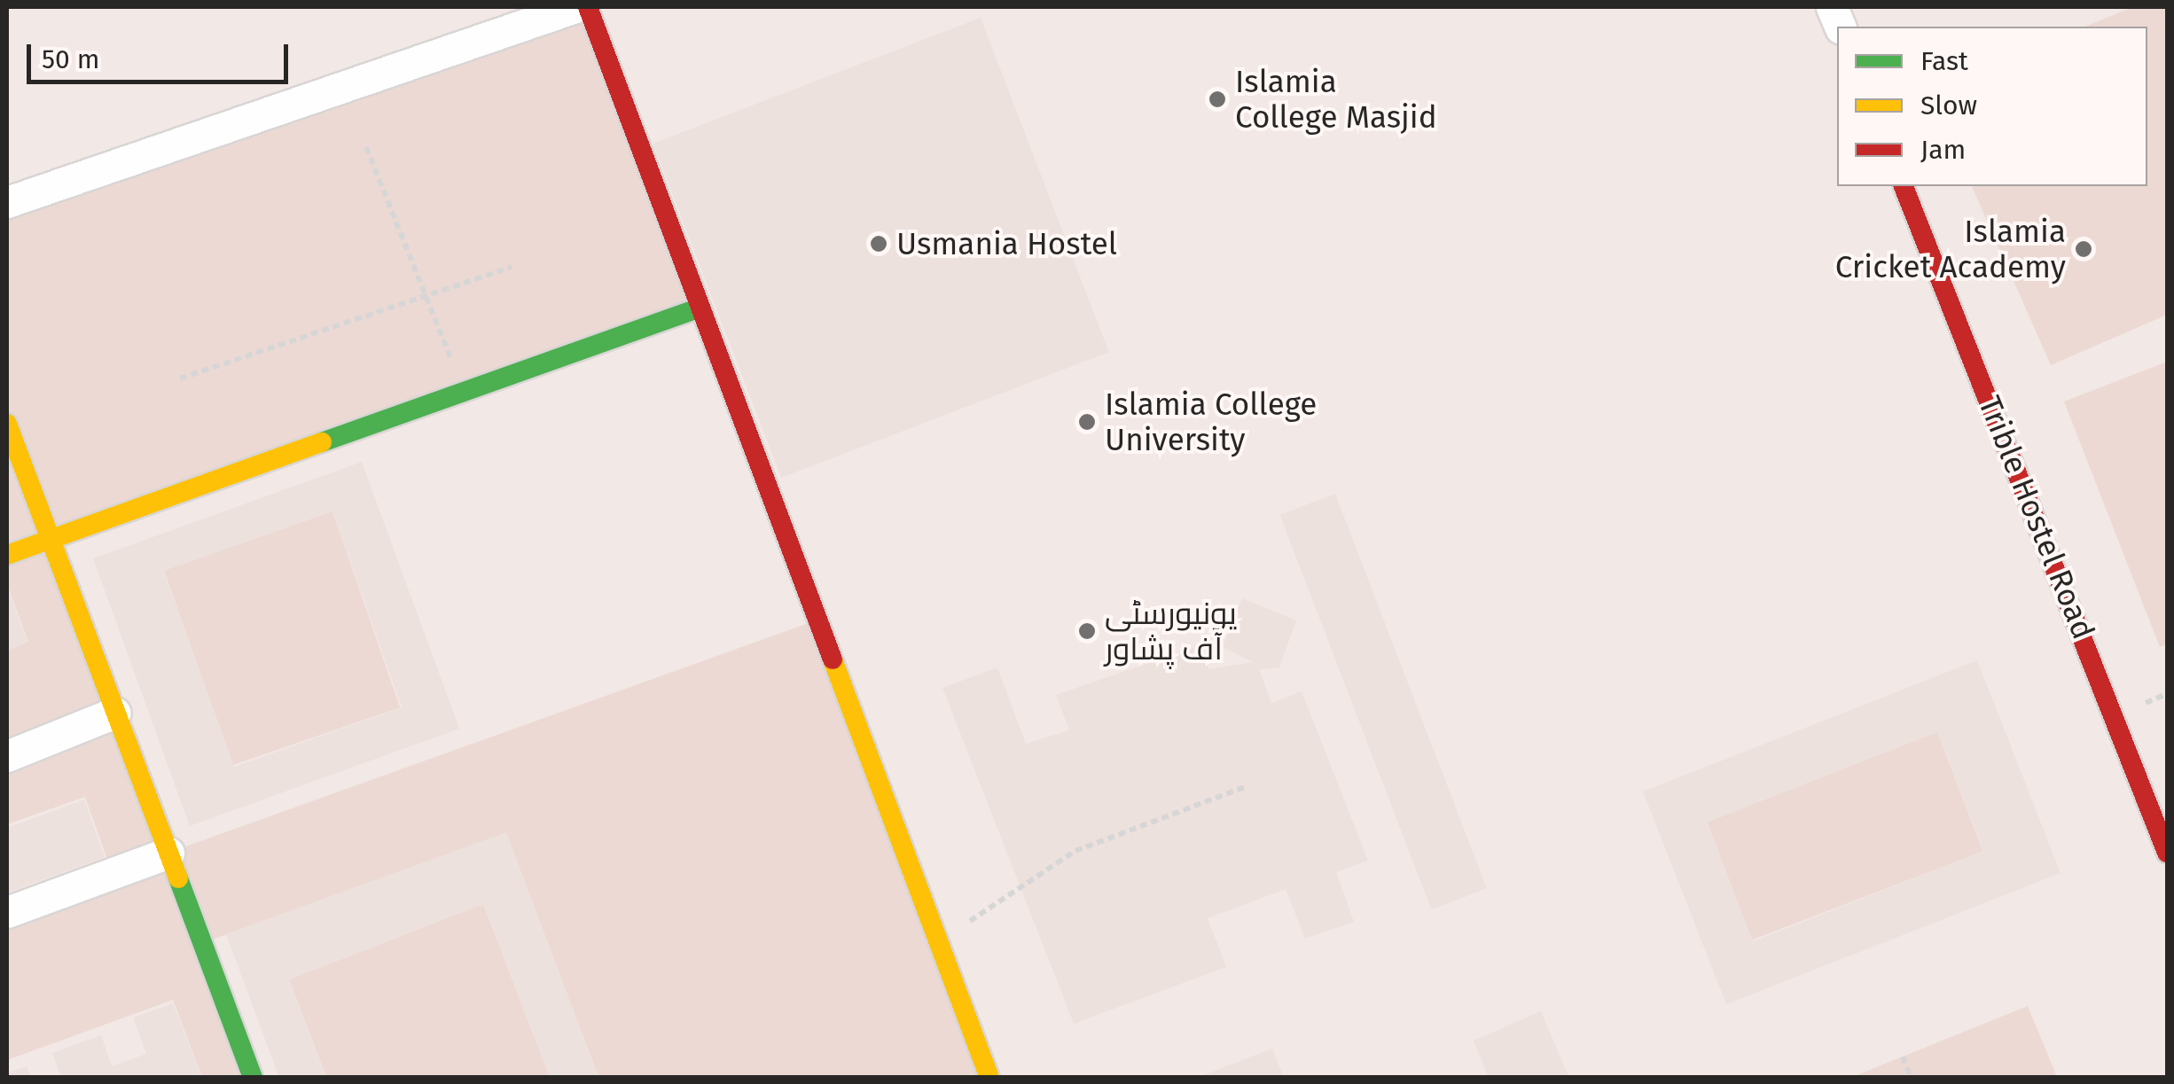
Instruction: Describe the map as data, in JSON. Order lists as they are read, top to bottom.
{
  "streets": {
    "street": ["Trible Hostel Road"]
  },
  "places": [
    "Islamia College Masjid",
    "Usmania Hostel",
    "Islamia Cricket Academy",
    "Islamia College University",
    "یونیورسٹی آف پشاور"
  ],
  "legend": ["Fast", "Slow", "Jam"],
  "scale_bar": "50 m"
}
